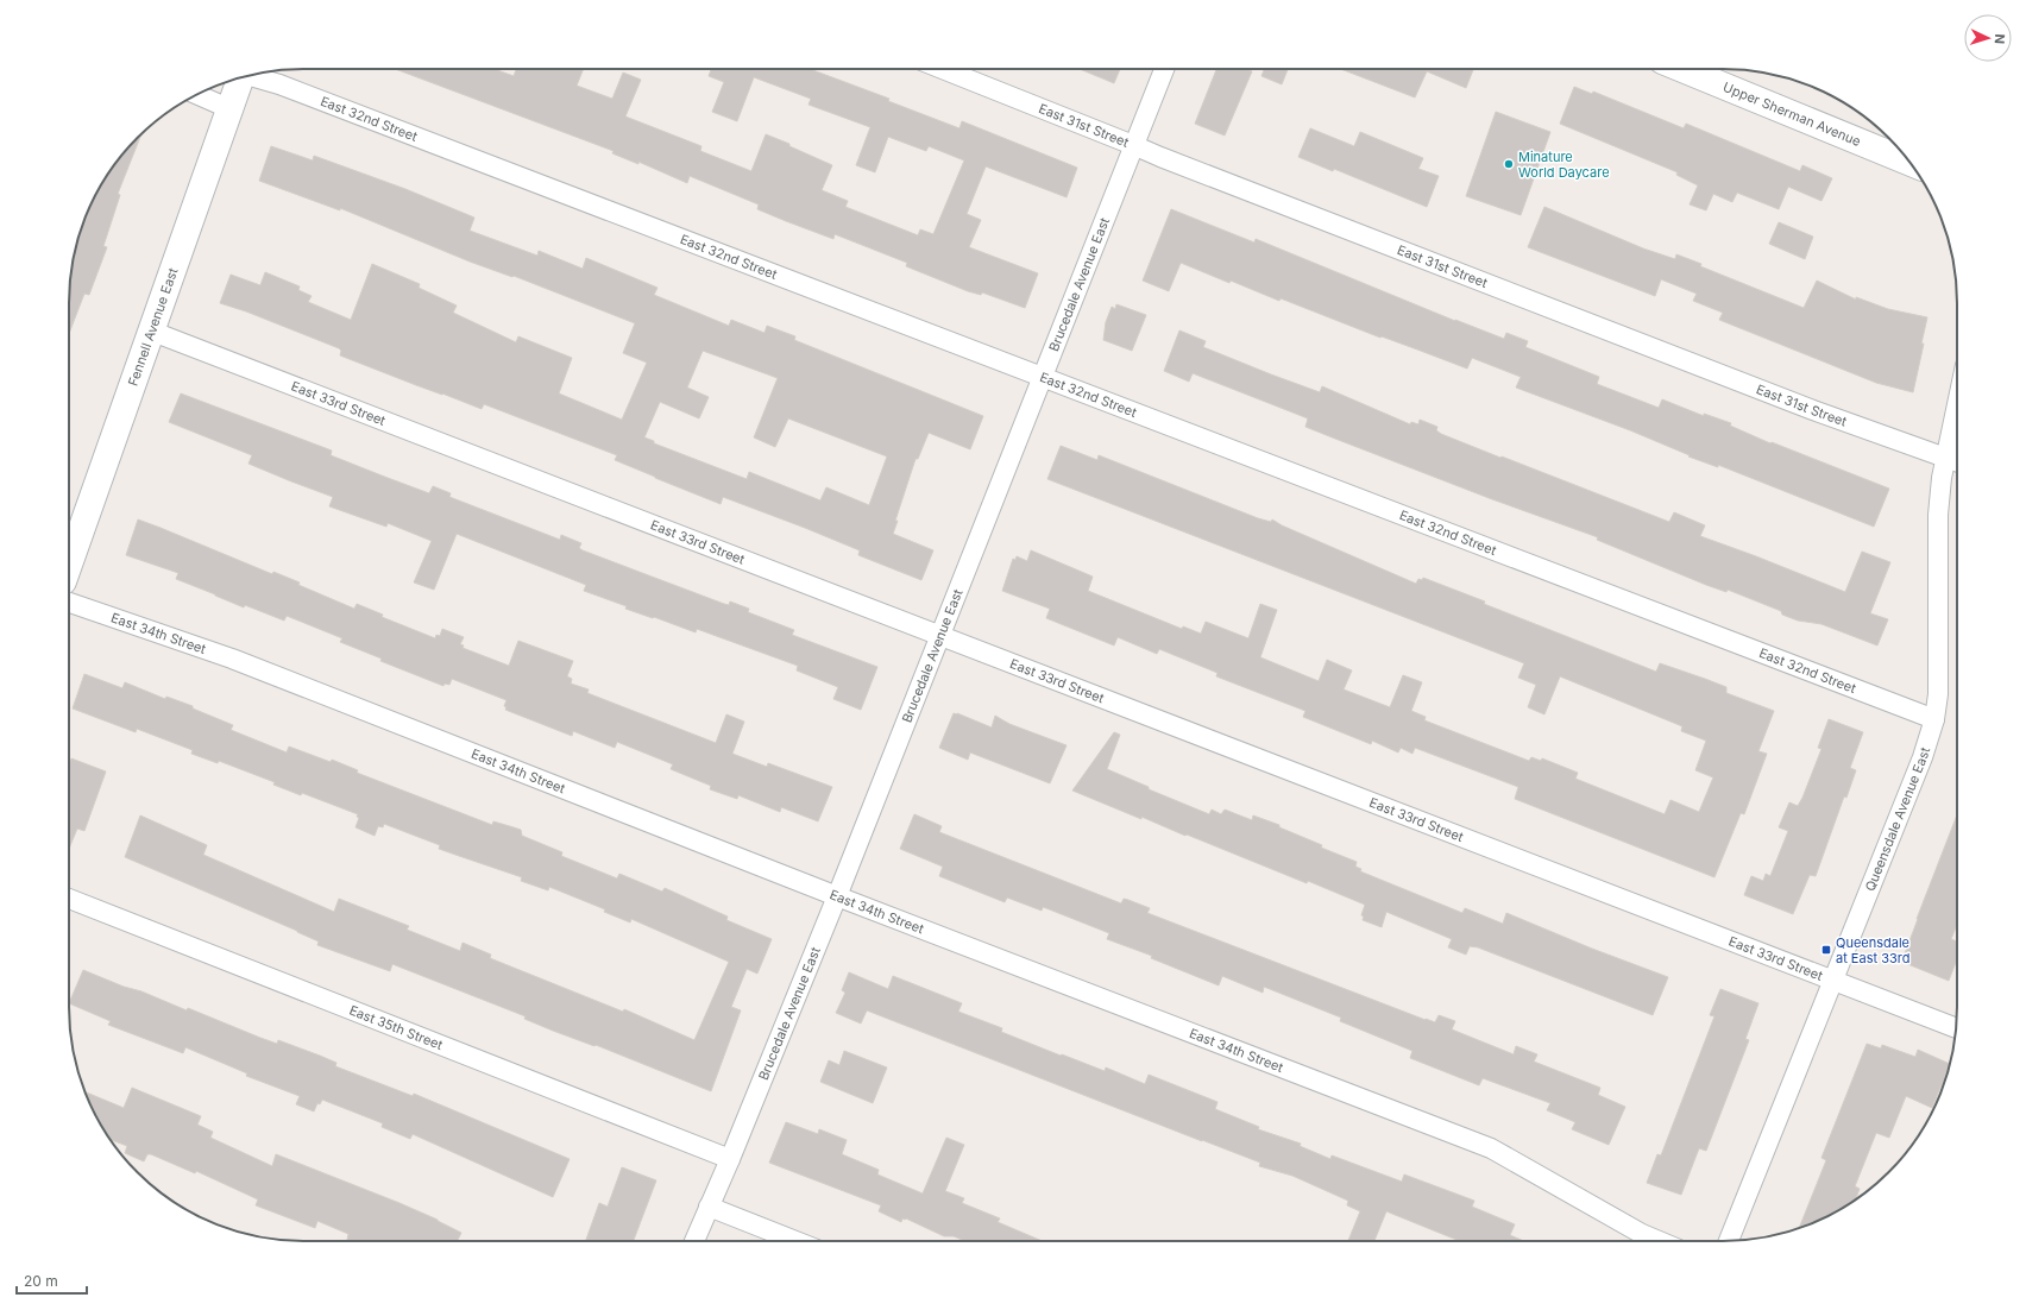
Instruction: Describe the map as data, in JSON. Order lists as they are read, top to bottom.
{
  "streets": {
    "main road": ["Upper Sherman Avenue", "Fennell Avenue East"],
    "street": [
      "East 32nd Street",
      "East 31st Street",
      "Brucedale Avenue East",
      "East 33rd Street",
      "East 34th Street",
      "Queensdale Avenue East",
      "East 35th Street"
    ]
  },
  "crossings": [
    ["East 32nd Street", "Brucedale Avenue East"],
    ["East 32nd Street", "Queensdale Avenue East"],
    ["East 31st Street", "Brucedale Avenue East"],
    ["East 31st Street", "Queensdale Avenue East"],
    ["Brucedale Avenue East", "East 33rd Street"],
    ["Brucedale Avenue East", "East 34th Street"],
    ["Brucedale Avenue East", "East 35th Street"],
    ["Fennell Avenue East", "East 33rd Street"],
    ["East 33rd Street", "Queensdale Avenue East"]
  ],
  "places": {
    "other": ["Minature World Daycare"],
    "transit": ["Queensdale at East 33rd"]
  },
  "scale_bar": "20 m",
  "north": "right"
}
